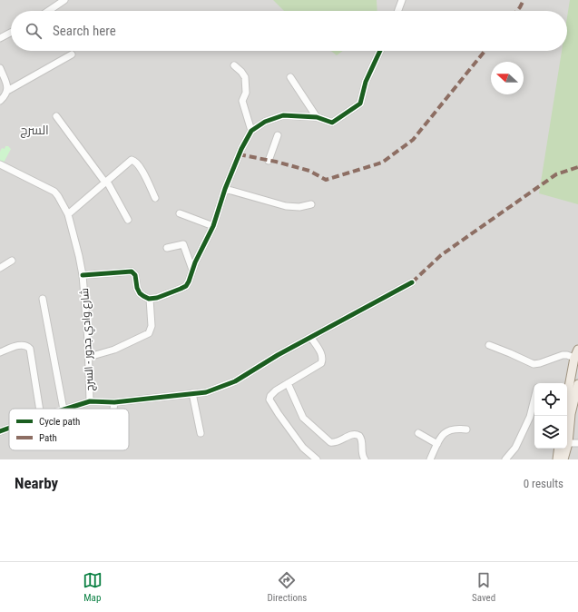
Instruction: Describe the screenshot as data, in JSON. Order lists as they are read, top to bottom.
{
  "streets": {
    "street": ["شارع وادي جدور - السرج"]
  },
  "districts": ["السرج"],
  "legend": ["Cycle path", "Path"],
  "north": "left",
  "page": {
    "search": "Search here",
    "heading": ["Nearby", "0 results"],
    "nav": ["Map", "Directions", "Saved"]
  }
}
